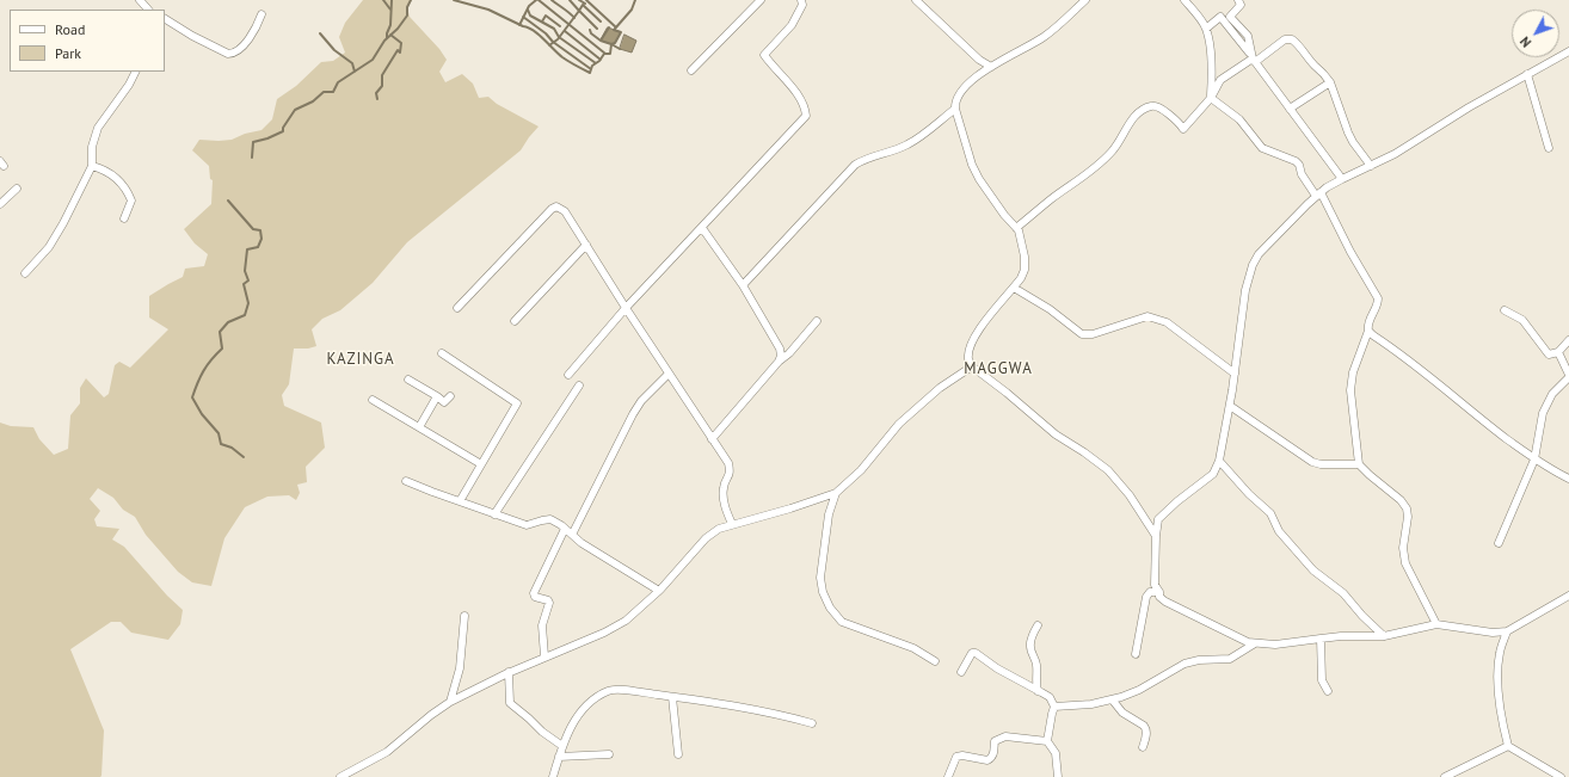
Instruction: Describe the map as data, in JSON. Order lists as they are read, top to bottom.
{
  "districts": ["KAZINGA", "MAGGWA"],
  "legend": ["Road", "Park"],
  "north": "bottom left"
}
